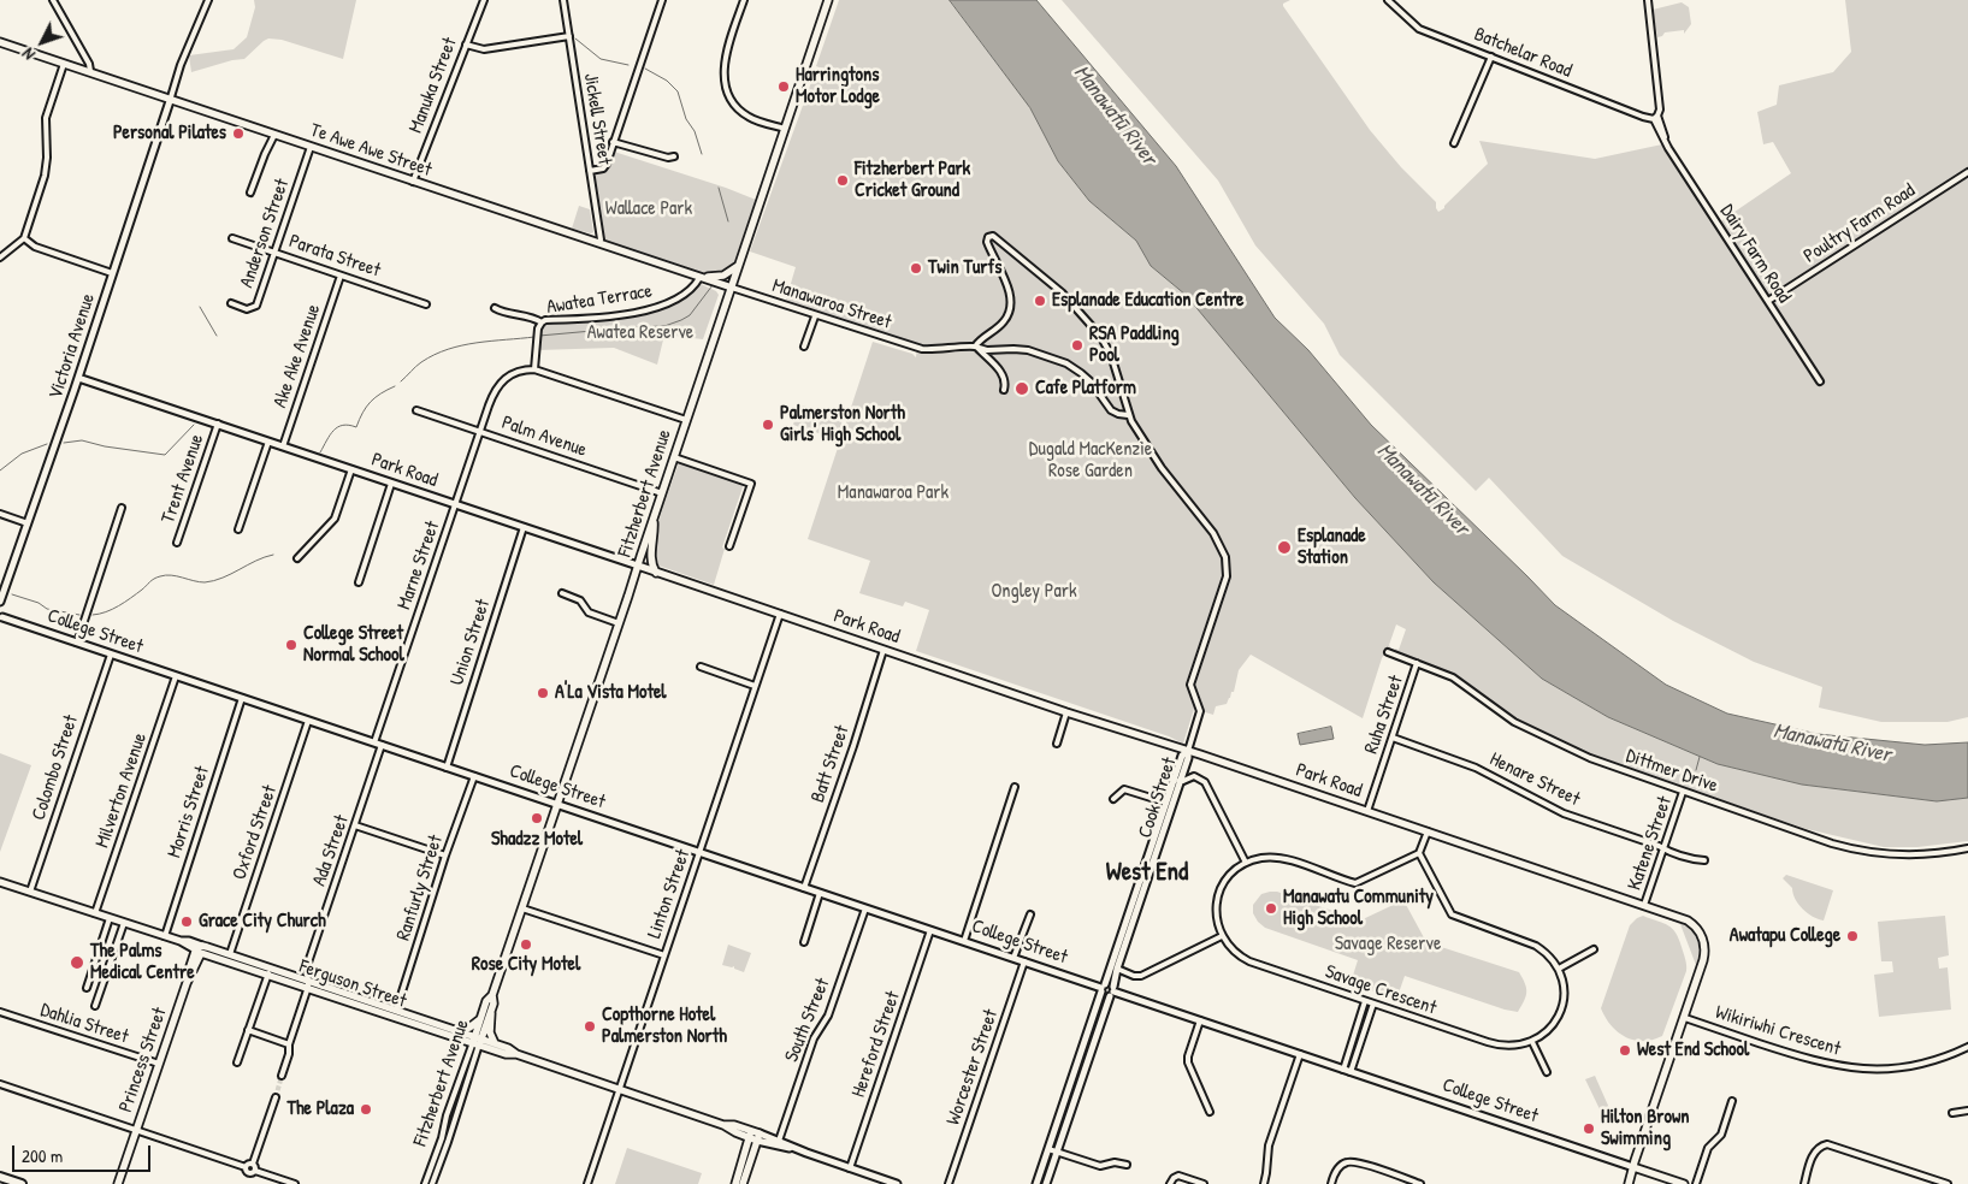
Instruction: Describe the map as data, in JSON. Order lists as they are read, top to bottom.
{
  "streets": {
    "main road": [
      "Te Awe Awe Street",
      "Park Road",
      "Fitzherbert Avenue",
      "College Street",
      "Ferguson Street",
      "Princess Street"
    ],
    "street": [
      "Batchelar Road",
      "Manuka Street",
      "Jickell Street",
      "Poultry Farm Road",
      "Anderson Street",
      "Dairy Farm Road",
      "Parata Street",
      "Awatea Terrace",
      "Manawaroa Street",
      "Victoria Avenue",
      "Ake Ake Avenue",
      "Palm Avenue",
      "Trent Avenue",
      "Marne Street",
      "Union Street",
      "Ruha Street",
      "Batt Street",
      "Colombo Street",
      "Dittmer Drive",
      "Henare Street",
      "Milverton Avenue",
      "Cook Street",
      "Morris Street",
      "Oxford Street",
      "Katene Street",
      "Ada Street",
      "Ranfurly Street",
      "Linton Street",
      "Savage Crescent",
      "South Street",
      "Dahlia Street",
      "Wikiriwhi Crescent",
      "Hereford Street",
      "Worcester Street"
    ]
  },
  "crossings": [
    ["Batchelar Road", "Dairy Farm Road"],
    ["Manuka Street", "Te Awe Awe Street"],
    ["Jickell Street", "Te Awe Awe Street"],
    ["Te Awe Awe Street", "Anderson Street"],
    ["Te Awe Awe Street", "Awatea Terrace"],
    ["Te Awe Awe Street", "Manawaroa Street"],
    ["Te Awe Awe Street", "Victoria Avenue"],
    ["Te Awe Awe Street", "Fitzherbert Avenue"],
    ["Poultry Farm Road", "Dairy Farm Road"],
    ["Anderson Street", "Parata Street"],
    ["Parata Street", "Ake Ake Avenue"],
    ["Awatea Terrace", "Marne Street"],
    ["Manawaroa Street", "Fitzherbert Avenue"],
    ["Victoria Avenue", "Park Road"],
    ["Ake Ake Avenue", "Park Road"],
    ["Palm Avenue", "Fitzherbert Avenue"],
    ["Palm Avenue", "Marne Street"],
    ["Park Road", "Trent Avenue"],
    ["Park Road", "Fitzherbert Avenue"],
    ["Park Road", "Marne Street"],
    ["Park Road", "Union Street"],
    ["Park Road", "Ruha Street"],
    ["Park Road", "Batt Street"],
    ["Park Road", "Cook Street"],
    ["Park Road", "Katene Street"],
    ["Park Road", "Linton Street"],
    ["Park Road", "Wikiriwhi Crescent"],
    ["Fitzherbert Avenue", "College Street"],
    ["Fitzherbert Avenue", "Ferguson Street"],
    ["Marne Street", "College Street"],
    ["Marne Street", "Ada Street"],
    ["College Street", "Union Street"],
    ["College Street", "Batt Street"],
    ["College Street", "Colombo Street"],
    ["College Street", "Milverton Avenue"],
    ["College Street", "Cook Street"],
    ["College Street", "Morris Street"],
    ["College Street", "Oxford Street"],
    ["College Street", "Ada Street"],
    ["College Street", "Ranfurly Street"],
    ["College Street", "Linton Street"],
    ["College Street", "South Street"],
    ["College Street", "Hereford Street"],
    ["College Street", "Worcester Street"],
    ["Ruha Street", "Dittmer Drive"],
    ["Ruha Street", "Henare Street"],
    ["Colombo Street", "Ferguson Street"],
    ["Dittmer Drive", "Katene Street"],
    ["Henare Street", "Katene Street"],
    ["Milverton Avenue", "Ferguson Street"],
    ["Morris Street", "Ferguson Street"],
    ["Oxford Street", "Ferguson Street"],
    ["Ada Street", "Ferguson Street"],
    ["Ranfurly Street", "Ferguson Street"],
    ["Linton Street", "Ferguson Street"],
    ["Ferguson Street", "South Street"],
    ["Ferguson Street", "Hereford Street"],
    ["Ferguson Street", "Princess Street"],
    ["Dahlia Street", "Princess Street"]
  ],
  "districts": ["West End"],
  "water": ["Manawatū River"],
  "parks": [
    "Wallace Park",
    "Awatea Reserve",
    "Dugald MacKenzie Rose Garden",
    "Manawaroa Park",
    "Ongley Park",
    "Savage Reserve"
  ],
  "places": [
    "Harringtons Motor Lodge",
    "Personal Pilates",
    "Fitzherbert Park Cricket Ground",
    "Twin Turfs",
    "Esplanade Education Centre",
    "RSA Paddling Pool",
    "Cafe Platform",
    "Palmerston North Girls' High School",
    "Esplanade Station",
    "College Street Normal School",
    "A'La Vista Motel",
    "Shadzz Motel",
    "Manawatu Community High School",
    "Grace City Church",
    "Awatapu College",
    "Rose City Motel",
    "The Palms Medical Centre",
    "Copthorne Hotel Palmerston North",
    "West End School",
    "The Plaza",
    "Hilton Brown Swimming"
  ],
  "scale_bar": "200 m",
  "north": "bottom left"
}
